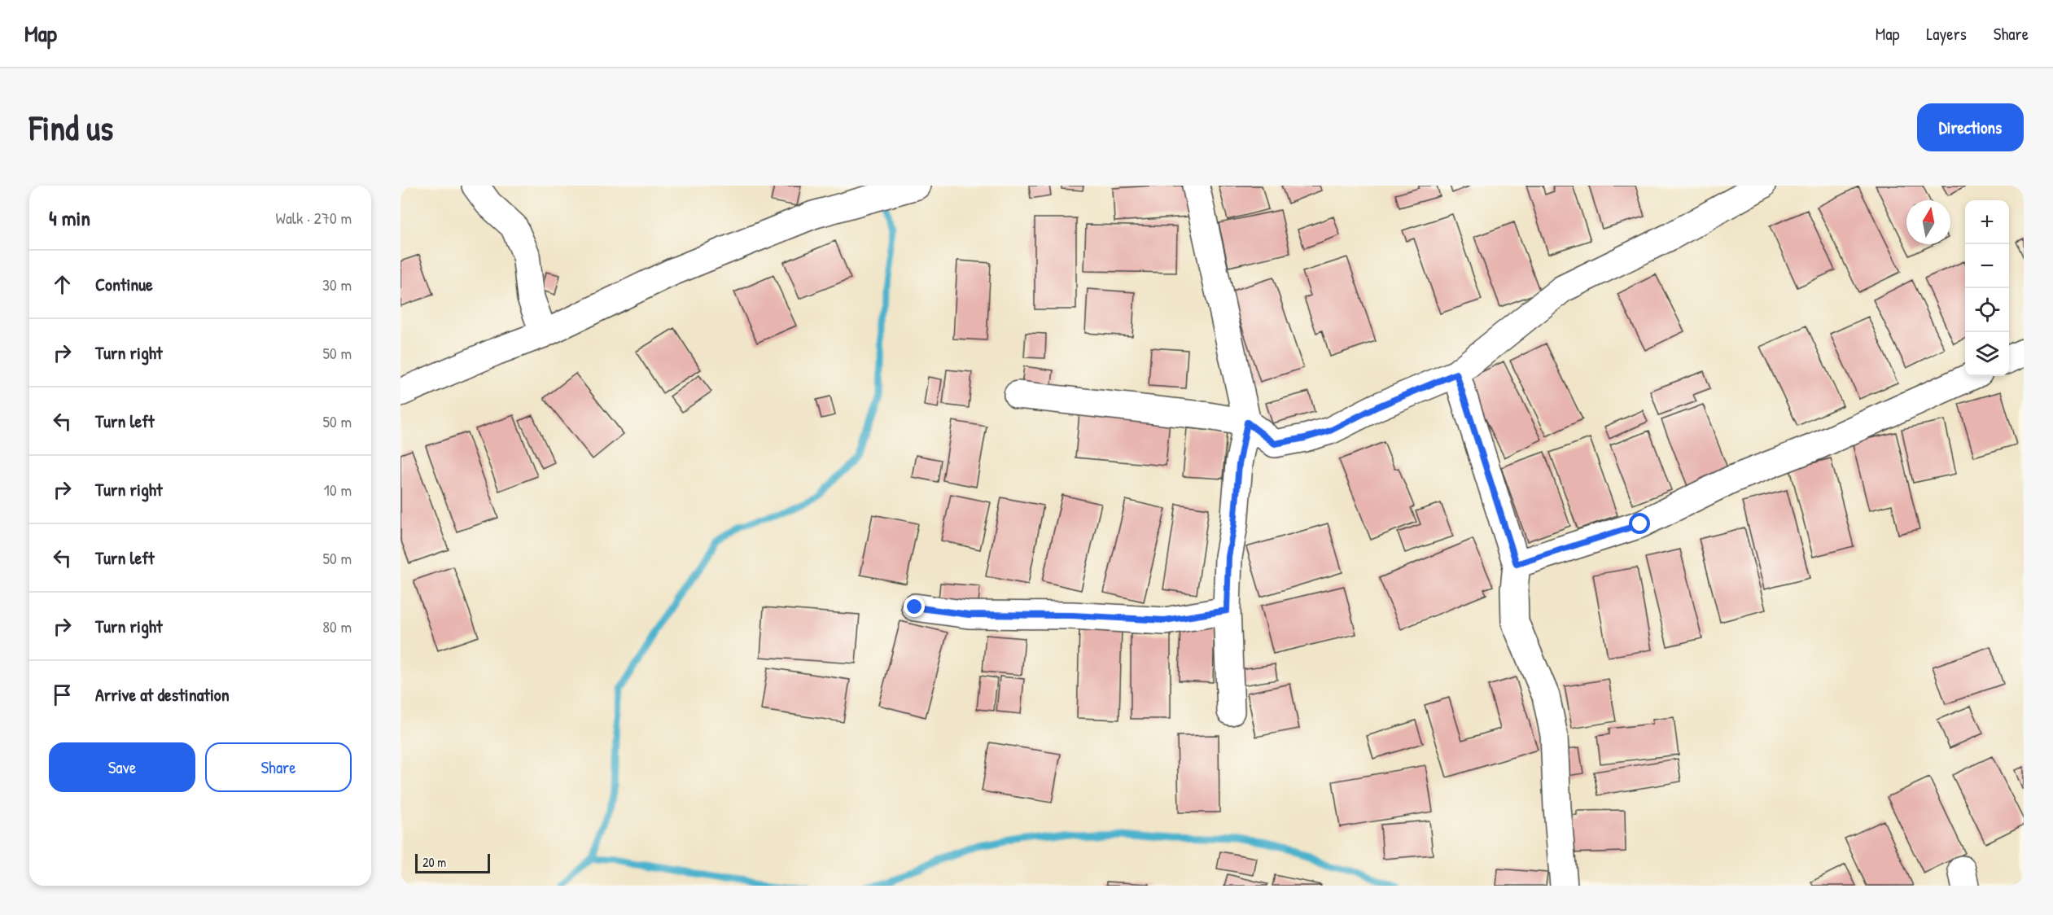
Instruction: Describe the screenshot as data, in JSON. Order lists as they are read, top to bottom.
{
  "scale_bar": "20 m",
  "north": "top",
  "page": {
    "header": "Map",
    "nav": ["Map", "Layers", "Share"],
    "buttons": [
      "Directions",
      ["Save", "Share"]
    ],
    "title": "Find us",
    "heading": ["4 min", "Walk · 270 m"],
    "map_buttons": ["+", "−"],
    "list": [
      ["Continue", "30 m"],
      ["Turn right", "50 m"],
      ["Turn left", "50 m"],
      ["Turn right", "10 m"],
      ["Turn left", "50 m"],
      ["Turn right", "80 m"],
      "Arrive at destination"
    ],
    "scale": "20 m"
  }
}
